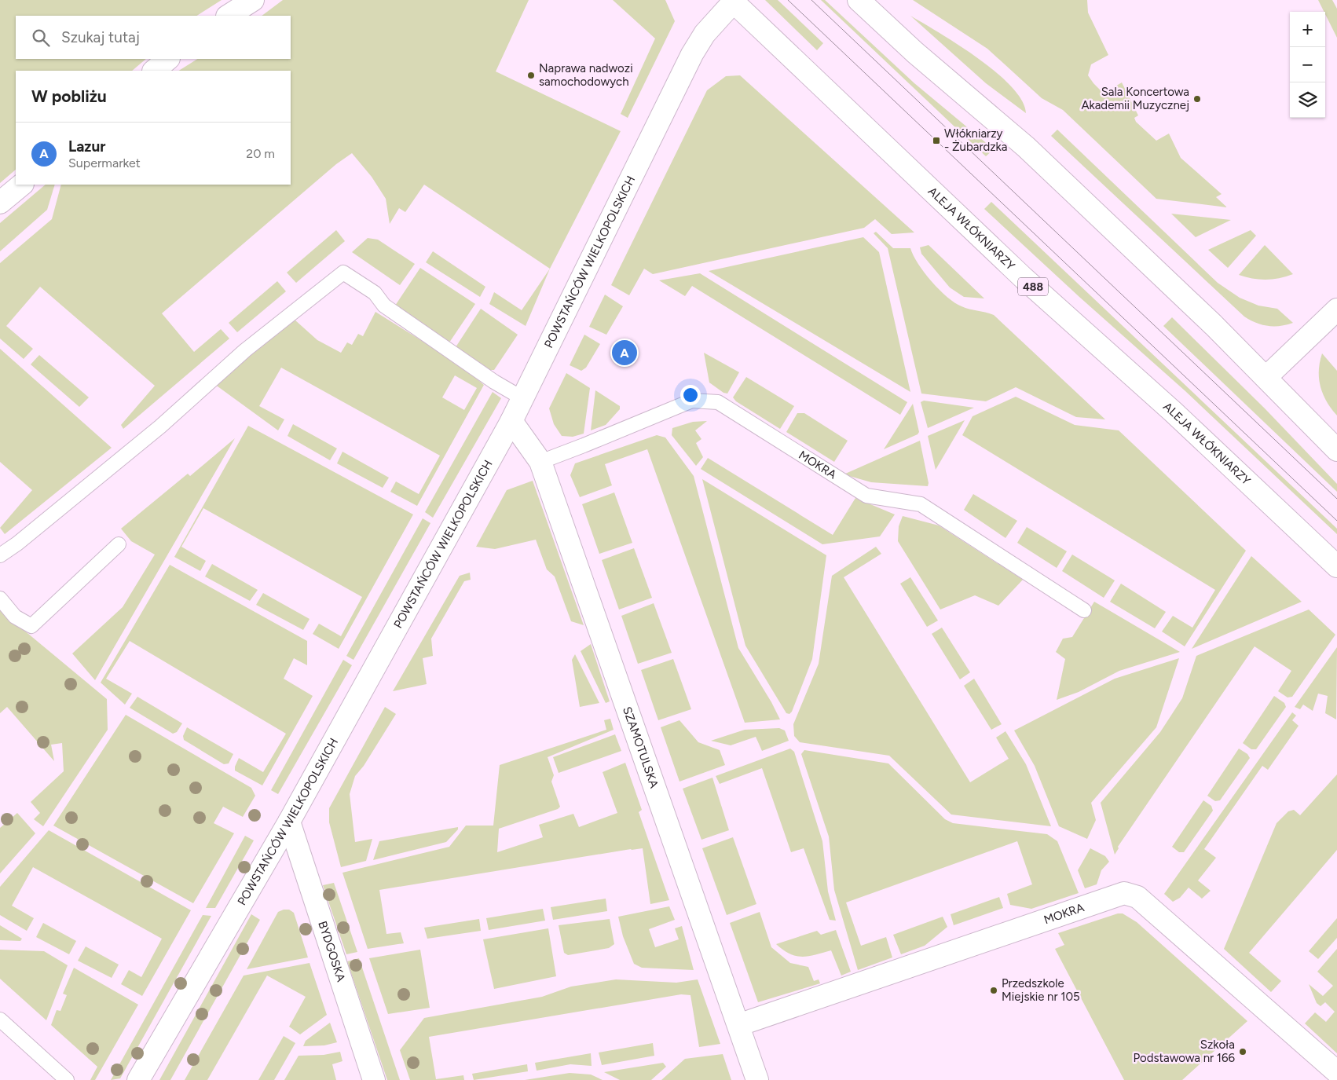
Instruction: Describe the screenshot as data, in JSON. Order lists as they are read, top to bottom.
{
  "streets": {
    "street": [
      "ALEJA WŁÓKNIARZY",
      "POWSTAŃCÓW WIELKOPOLSKICH",
      "488",
      "MOKRA",
      "SZAMOTULSKA",
      "BYDGOSKA"
    ]
  },
  "crossings": [
    ["ALEJA WŁÓKNIARZY", "POWSTAŃCÓW WIELKOPOLSKICH"],
    ["POWSTAŃCÓW WIELKOPOLSKICH", "SZAMOTULSKA"],
    ["POWSTAŃCÓW WIELKOPOLSKICH", "BYDGOSKA"],
    ["MOKRA", "SZAMOTULSKA"]
  ],
  "places": {
    "other": [
      "Naprawa nadwozi samochodowych",
      "Sala Koncertowa Akademii Muzycznej",
      "Przedszkole Miejskie nr 105",
      "Szkoła Podstawowa nr 166"
    ],
    "transit": ["Włókniarzy - Żubardzka"]
  },
  "page": {
    "map_buttons": ["+", "−"],
    "search": "Szukaj tutaj",
    "heading": "W pobliżu",
    "list": [
      {
        "mark": "A",
        "name": "Lazur",
        "note": "Supermarket",
        "value": "20 m"
      }
    ],
    "pins": "A"
  }
}
